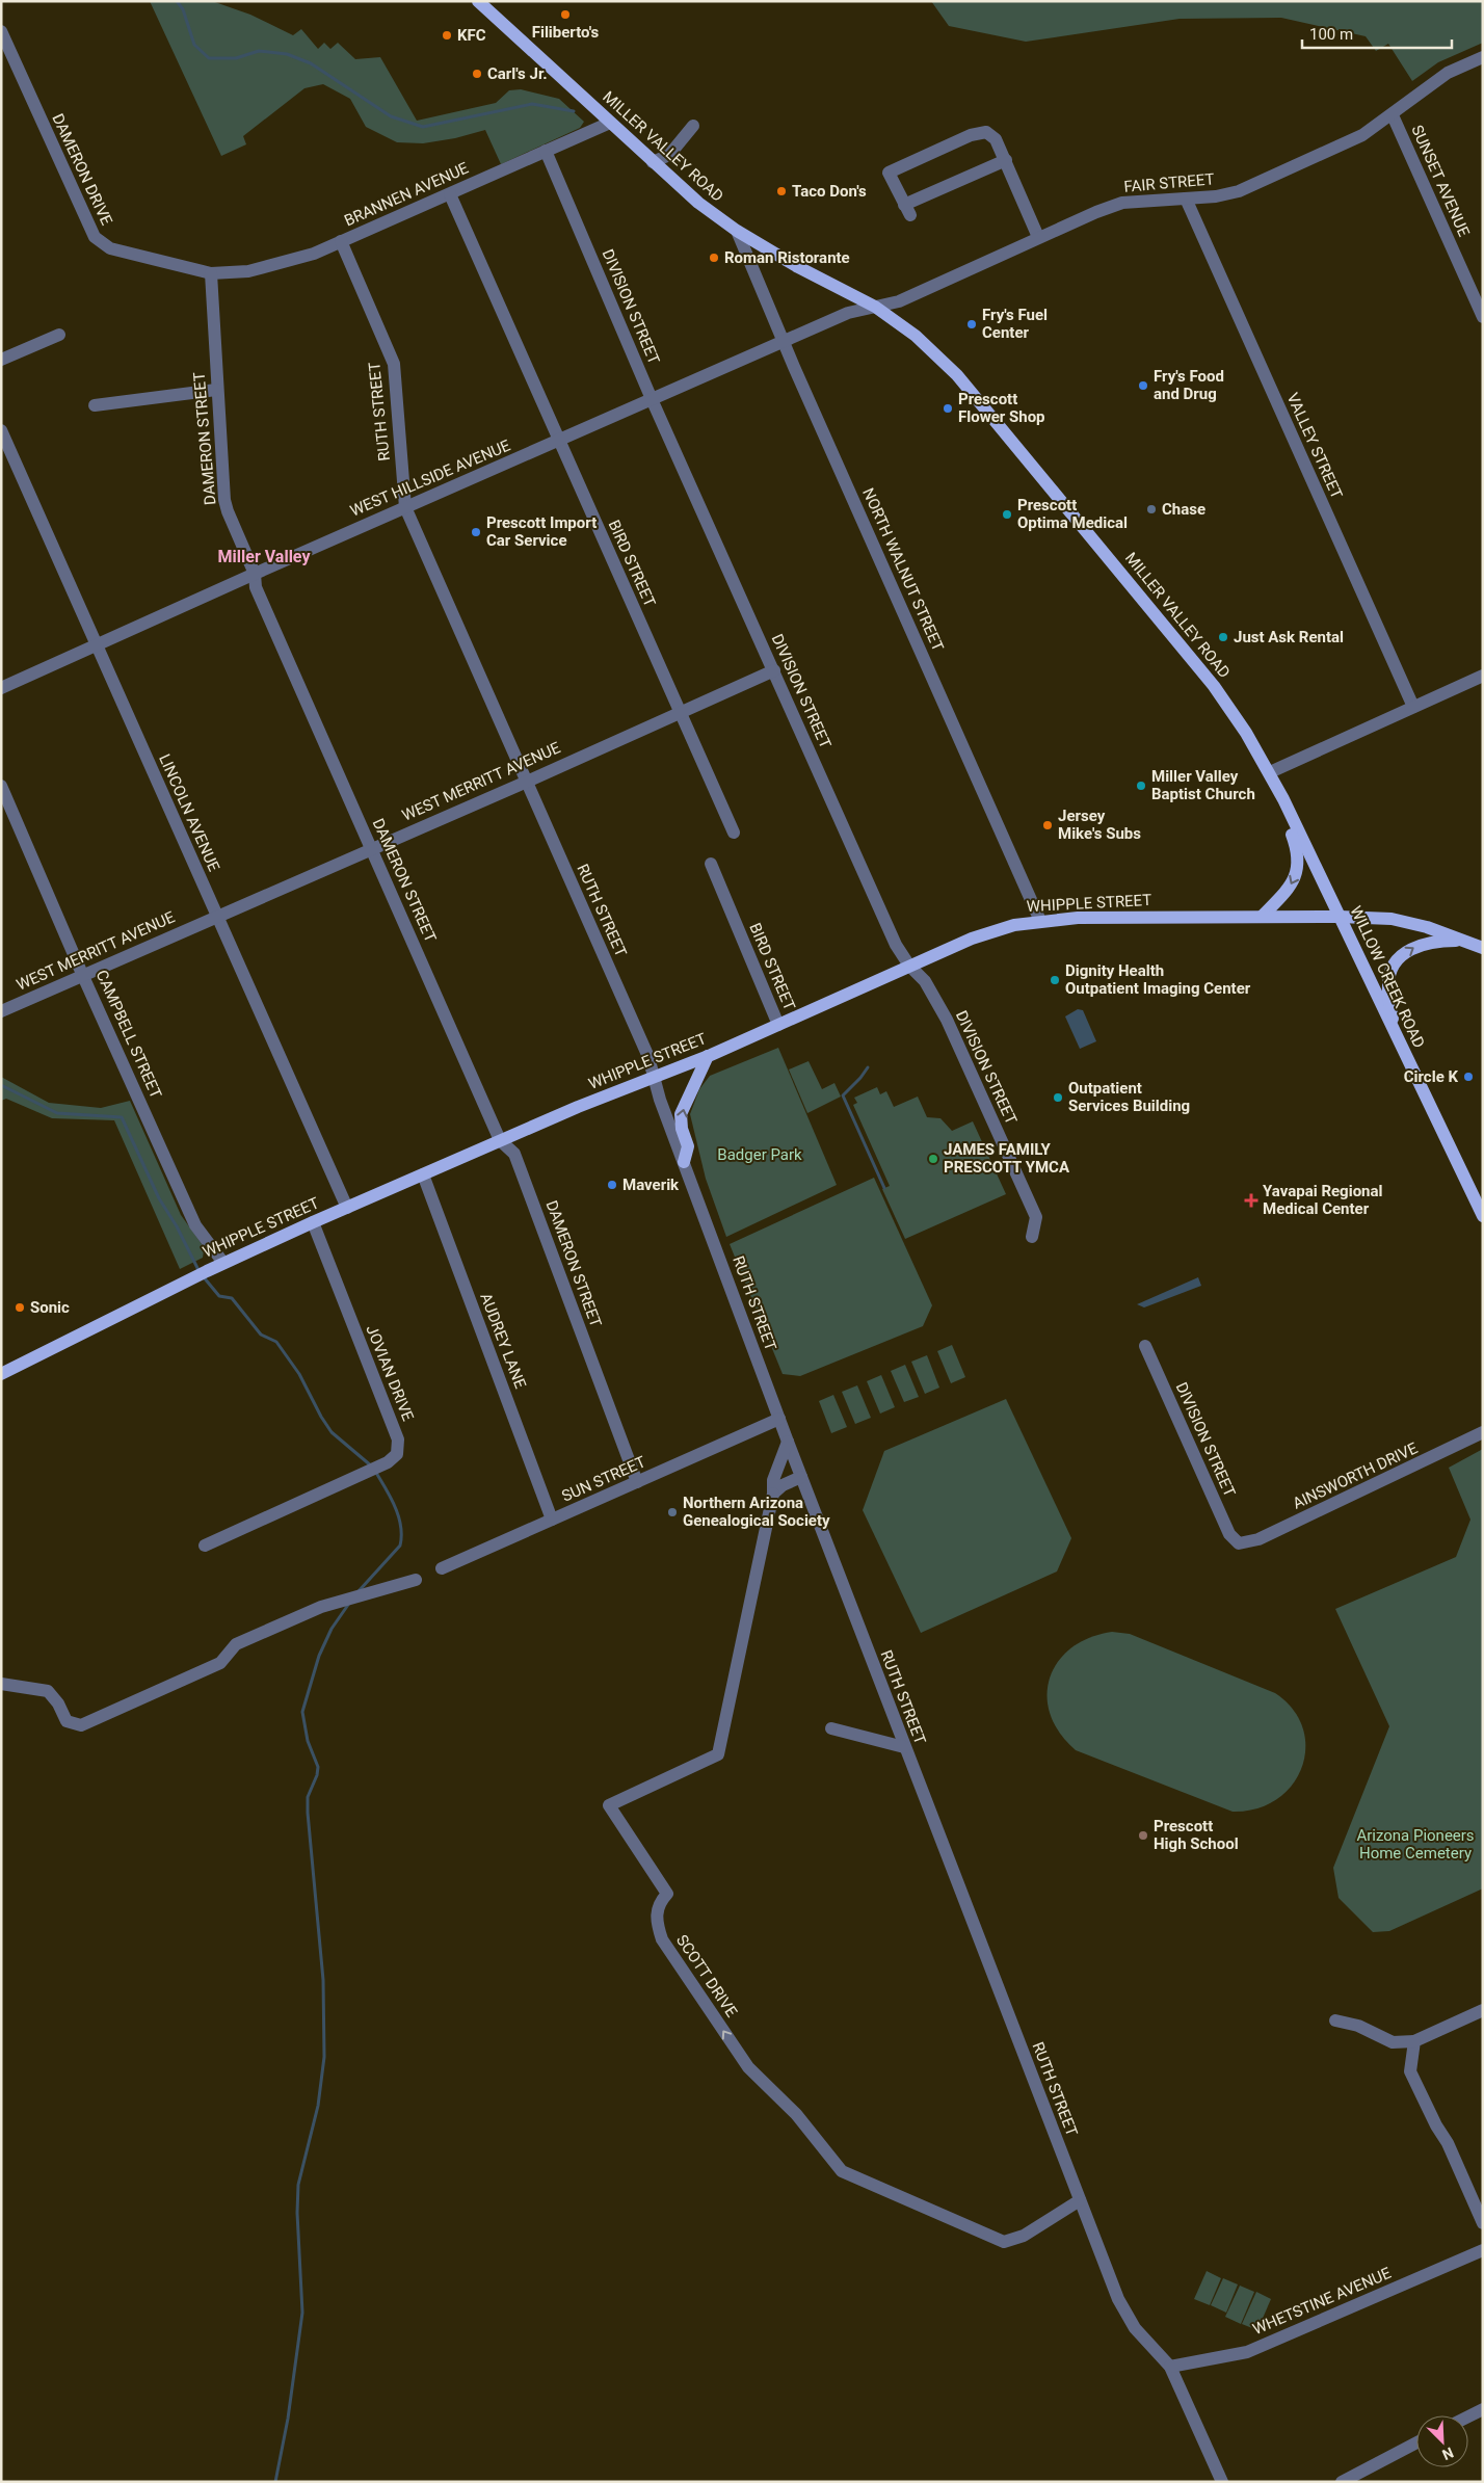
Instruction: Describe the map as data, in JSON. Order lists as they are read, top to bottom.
{
  "streets": {
    "main road": ["MILLER VALLEY ROAD", "WHIPPLE STREET", "WILLOW CREEK ROAD"],
    "street": [
      "DAMERON DRIVE",
      "SUNSET AVENUE",
      "FAIR STREET",
      "BRANNEN AVENUE",
      "DIVISION STREET",
      "RUTH STREET",
      "DAMERON STREET",
      "VALLEY STREET",
      "WEST HILLSIDE AVENUE",
      "BIRD STREET",
      "NORTH WALNUT STREET",
      "WEST MERRITT AVENUE",
      "LINCOLN AVENUE",
      "CAMPBELL STREET",
      "AUDREY LANE",
      "JOVIAN DRIVE",
      "AINSWORTH DRIVE",
      "SUN STREET",
      "SCOTT DRIVE",
      "WHETSTINE AVENUE"
    ]
  },
  "crossings": [
    ["MILLER VALLEY ROAD", "FAIR STREET"],
    ["MILLER VALLEY ROAD", "BRANNEN AVENUE"],
    ["MILLER VALLEY ROAD", "WEST HILLSIDE AVENUE"],
    ["MILLER VALLEY ROAD", "NORTH WALNUT STREET"],
    ["MILLER VALLEY ROAD", "WILLOW CREEK ROAD"],
    ["DAMERON DRIVE", "BRANNEN AVENUE"],
    ["DAMERON DRIVE", "DAMERON STREET"],
    ["SUNSET AVENUE", "FAIR STREET"],
    ["FAIR STREET", "VALLEY STREET"],
    ["FAIR STREET", "WEST HILLSIDE AVENUE"],
    ["BRANNEN AVENUE", "DIVISION STREET"],
    ["BRANNEN AVENUE", "RUTH STREET"],
    ["BRANNEN AVENUE", "DAMERON STREET"],
    ["BRANNEN AVENUE", "BIRD STREET"],
    ["DIVISION STREET", "WEST HILLSIDE AVENUE"],
    ["DIVISION STREET", "WEST MERRITT AVENUE"],
    ["DIVISION STREET", "WHIPPLE STREET"],
    ["DIVISION STREET", "AINSWORTH DRIVE"],
    ["RUTH STREET", "WEST HILLSIDE AVENUE"],
    ["RUTH STREET", "WEST MERRITT AVENUE"],
    ["RUTH STREET", "WHIPPLE STREET"],
    ["RUTH STREET", "SUN STREET"],
    ["RUTH STREET", "SCOTT DRIVE"],
    ["RUTH STREET", "WHETSTINE AVENUE"],
    ["DAMERON STREET", "WEST HILLSIDE AVENUE"],
    ["DAMERON STREET", "WEST MERRITT AVENUE"],
    ["DAMERON STREET", "WHIPPLE STREET"],
    ["DAMERON STREET", "SUN STREET"],
    ["WEST HILLSIDE AVENUE", "BIRD STREET"],
    ["WEST HILLSIDE AVENUE", "NORTH WALNUT STREET"],
    ["WEST HILLSIDE AVENUE", "LINCOLN AVENUE"],
    ["BIRD STREET", "WEST MERRITT AVENUE"],
    ["BIRD STREET", "WHIPPLE STREET"],
    ["NORTH WALNUT STREET", "WHIPPLE STREET"],
    ["WEST MERRITT AVENUE", "LINCOLN AVENUE"],
    ["WEST MERRITT AVENUE", "CAMPBELL STREET"],
    ["LINCOLN AVENUE", "WHIPPLE STREET"],
    ["WHIPPLE STREET", "WILLOW CREEK ROAD"],
    ["WHIPPLE STREET", "CAMPBELL STREET"],
    ["WHIPPLE STREET", "AUDREY LANE"],
    ["WHIPPLE STREET", "JOVIAN DRIVE"],
    ["AUDREY LANE", "SUN STREET"]
  ],
  "districts": ["Miller Valley"],
  "parks": ["Badger Park", "Arizona Pioneers Home Cemetery"],
  "places": {
    "other": [
      "Filiberto's",
      "KFC",
      "Carl's Jr.",
      "Taco Don's",
      "Roman Ristorante",
      "Fry's Fuel Center",
      "Fry's Food and Drug",
      "Prescott Flower Shop",
      "Chase",
      "Prescott Optima Medical",
      "Prescott Import Car Service",
      "Just Ask Rental",
      "Miller Valley Baptist Church",
      "Jersey Mike's Subs",
      "Dignity Health Outpatient Imaging Center",
      "Circle K",
      "Outpatient Services Building",
      "JAMES FAMILY PRESCOTT YMCA",
      "Maverik",
      "Sonic",
      "Northern Arizona Genealogical Society",
      "Prescott High School"
    ],
    "health": ["Yavapai Regional Medical Center"]
  },
  "scale_bar": "100 m",
  "north": "bottom right"
}
